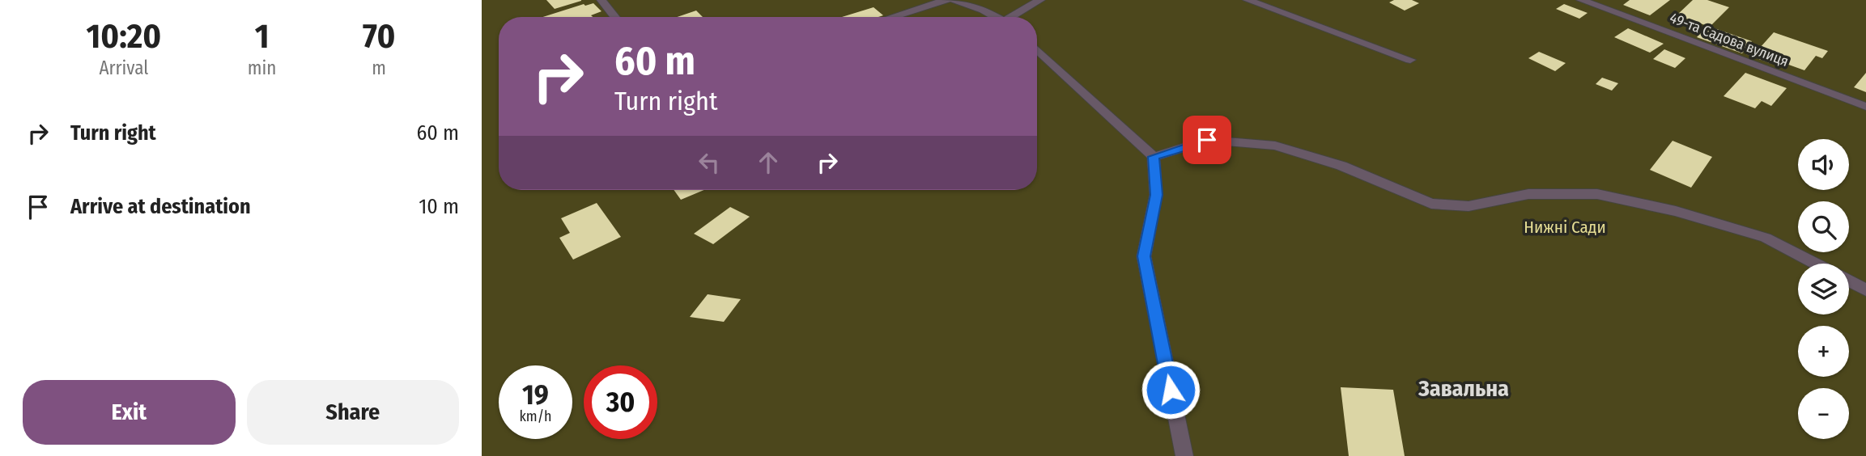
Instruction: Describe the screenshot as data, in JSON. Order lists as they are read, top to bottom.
{
  "streets": {
    "street": ["49-та Садова вулиця"]
  },
  "districts": ["Завальна"],
  "parks": ["Нижні Сади"],
  "page": {
    "eta": [
      "10:20",
      "Arrival",
      "1",
      "min",
      "70",
      "m"
    ],
    "turn": ["60 m", "Turn right"],
    "list": [
      {
        "name": "Turn right",
        "value": "60 m"
      },
      {
        "name": "Arrive at destination",
        "value": "10 m"
      }
    ],
    "map_buttons": ["+", "−"],
    "speed": "19 km/h",
    "limit": "30",
    "buttons": ["Exit", "Share"]
  }
}
